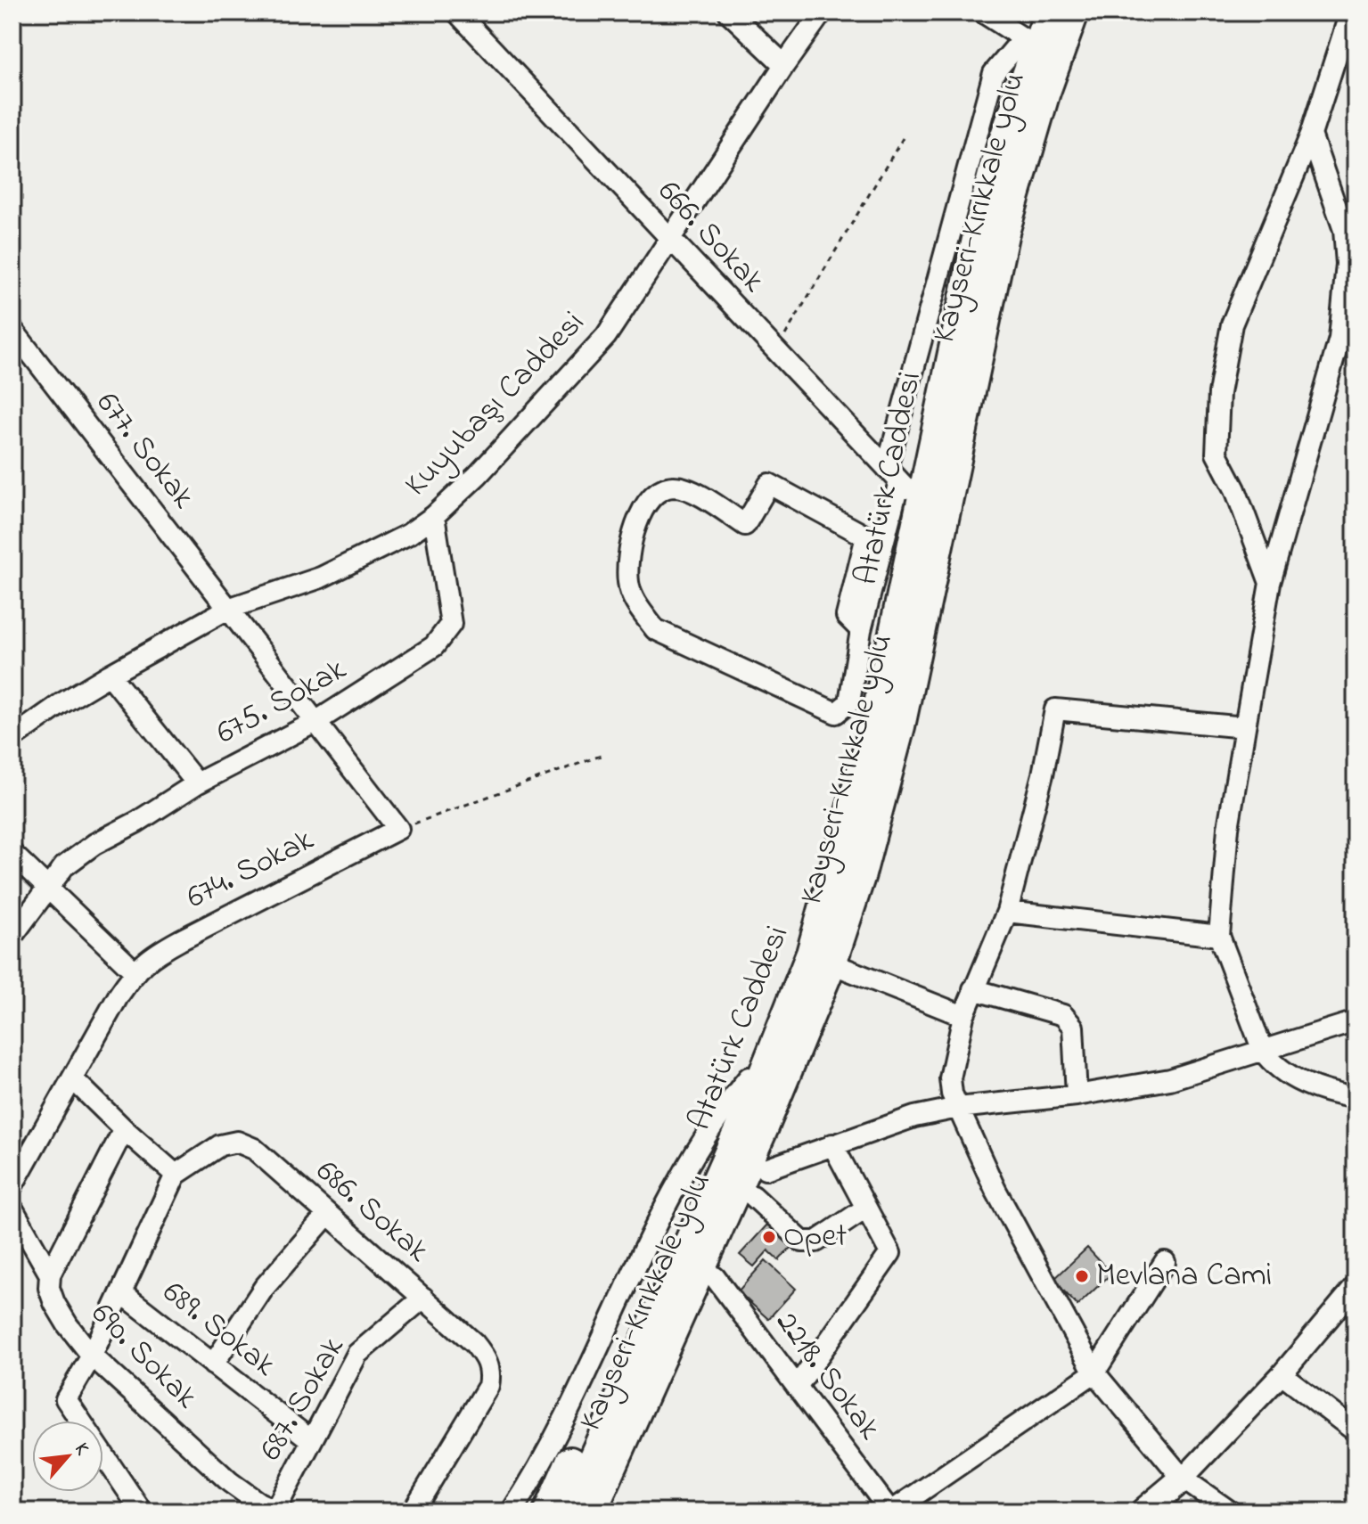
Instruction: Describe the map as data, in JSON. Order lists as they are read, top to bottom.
{
  "streets": {
    "highway": ["Kayseri-Kırıkkale yolu", "Atatürk Caddesi"],
    "street": [
      "666. Sokak",
      "Kuyubaşı Caddesi",
      "677. Sokak",
      "675. Sokak",
      "674. Sokak",
      "686. Sokak",
      "689. Sokak",
      "690. Sokak",
      "2218. Sokak",
      "687. Sokak"
    ]
  },
  "crossings": [
    ["Kayseri-Kırıkkale yolu", "Atatürk Caddesi"],
    ["666. Sokak", "Kuyubaşı Caddesi"],
    ["666. Sokak", "Atatürk Caddesi"],
    ["Kuyubaşı Caddesi", "677. Sokak"],
    ["Kuyubaşı Caddesi", "675. Sokak"],
    ["677. Sokak", "675. Sokak"],
    ["677. Sokak", "674. Sokak"],
    ["686. Sokak", "687. Sokak"],
    ["689. Sokak", "687. Sokak"],
    ["690. Sokak", "687. Sokak"]
  ],
  "places": ["Opet", "Mevlana Cami"],
  "north": "top right"
}
